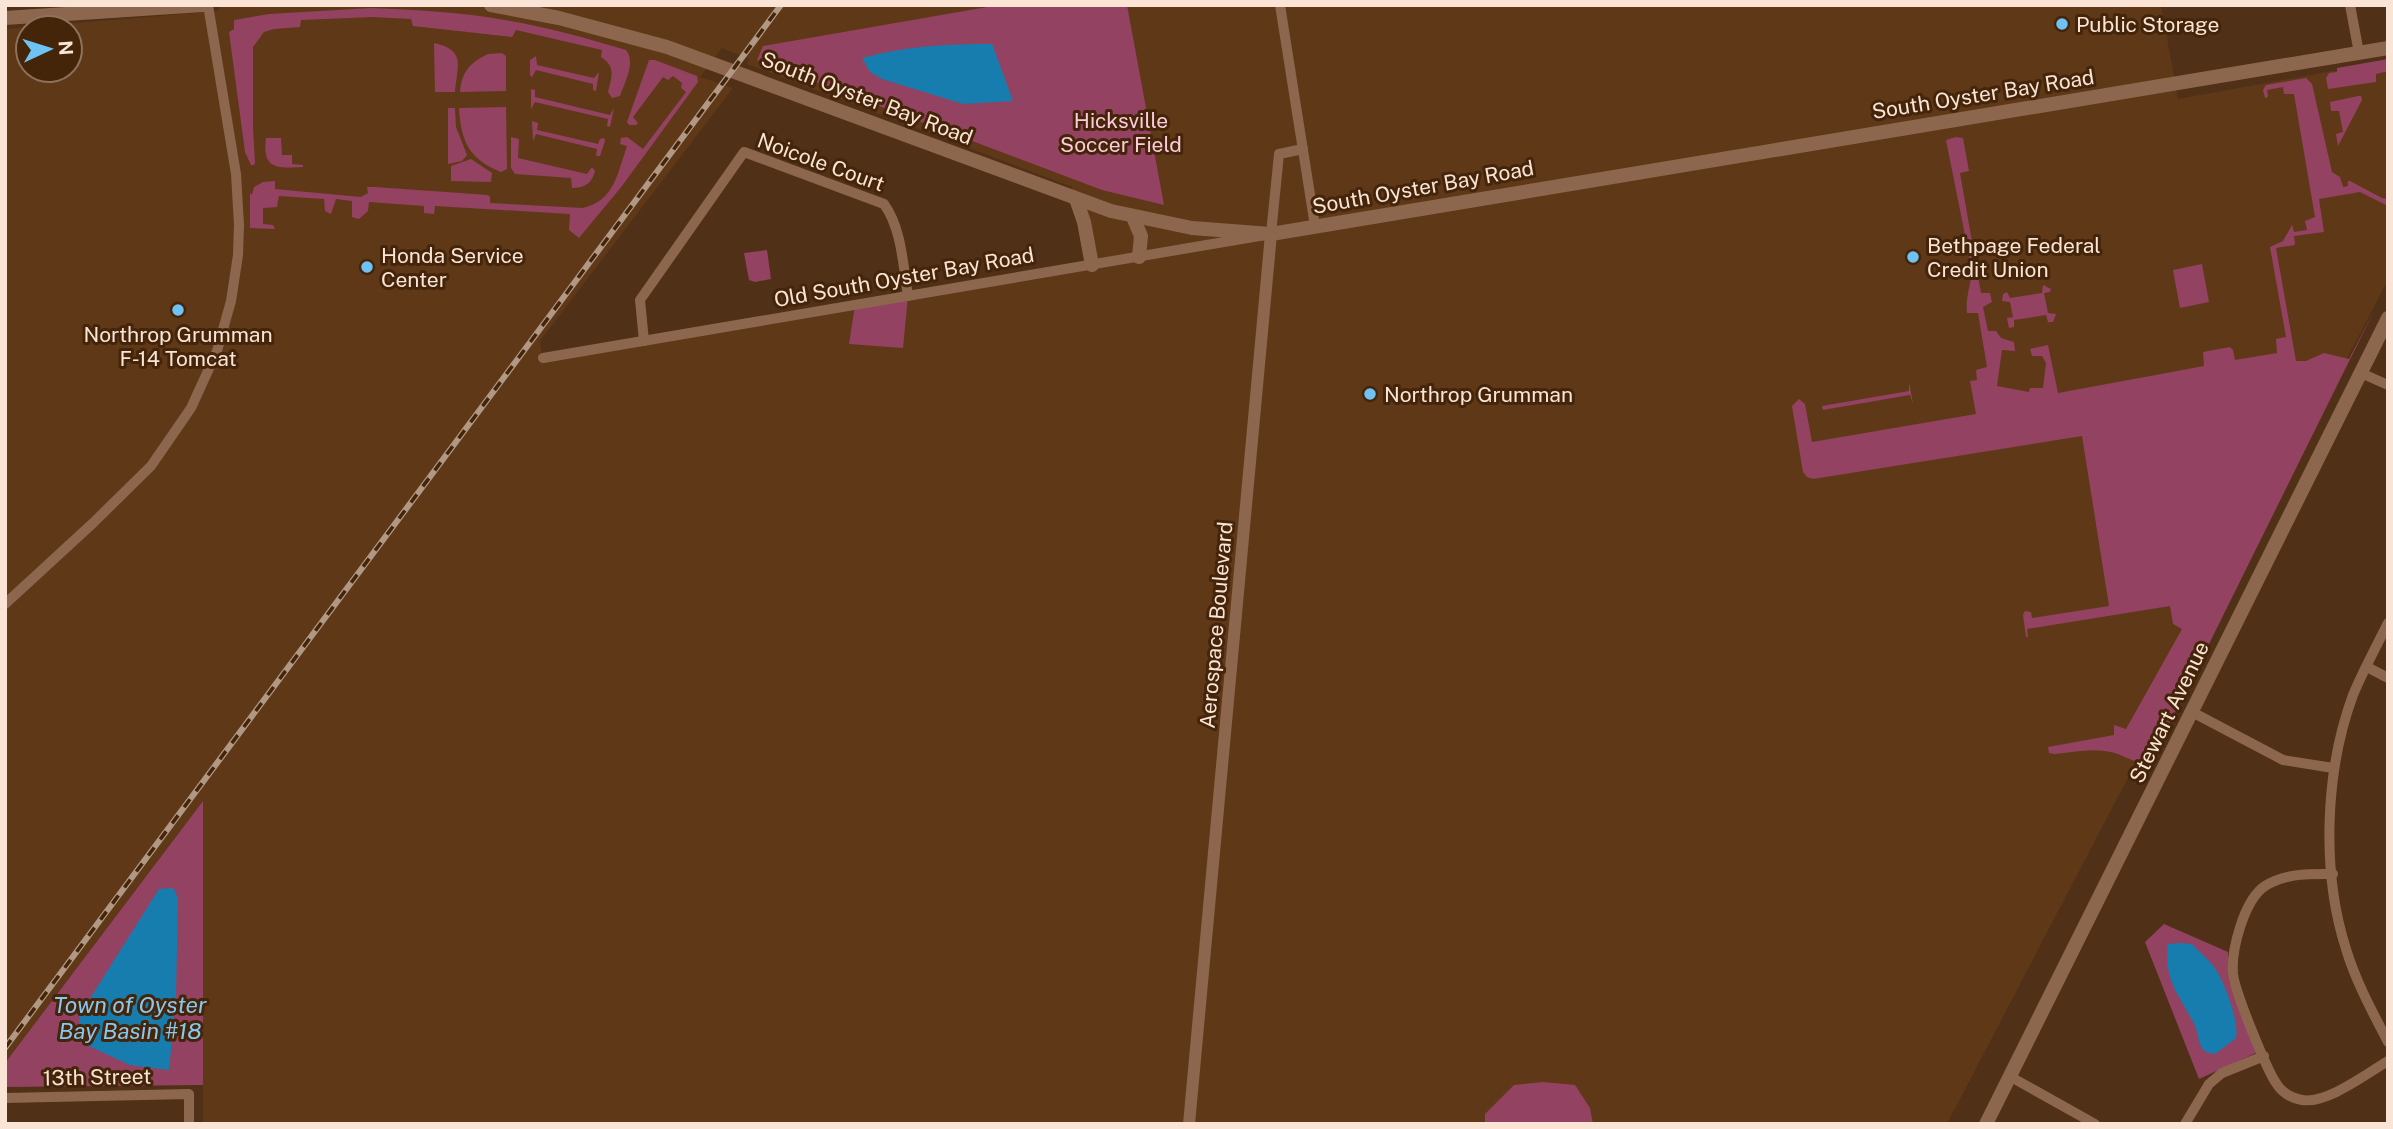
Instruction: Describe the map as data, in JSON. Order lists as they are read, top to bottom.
{
  "streets": {
    "main road": ["South Oyster Bay Road", "Stewart Avenue"],
    "street": [
      "Noicole Court",
      "Old South Oyster Bay Road",
      "Aerospace Boulevard",
      "13th Street"
    ]
  },
  "crossings": [
    ["South Oyster Bay Road", "Old South Oyster Bay Road"],
    ["South Oyster Bay Road", "Aerospace Boulevard"],
    ["Noicole Court", "Old South Oyster Bay Road"],
    ["Old South Oyster Bay Road", "Aerospace Boulevard"]
  ],
  "water": ["Town of Oyster Bay Basin #18"],
  "parks": ["Hicksville Soccer Field"],
  "places": [
    "Public Storage",
    "Bethpage Federal Credit Union",
    "Honda Service Center",
    "Northrop Grumman F-14 Tomcat",
    "Northrop Grumman"
  ],
  "north": "right"
}
